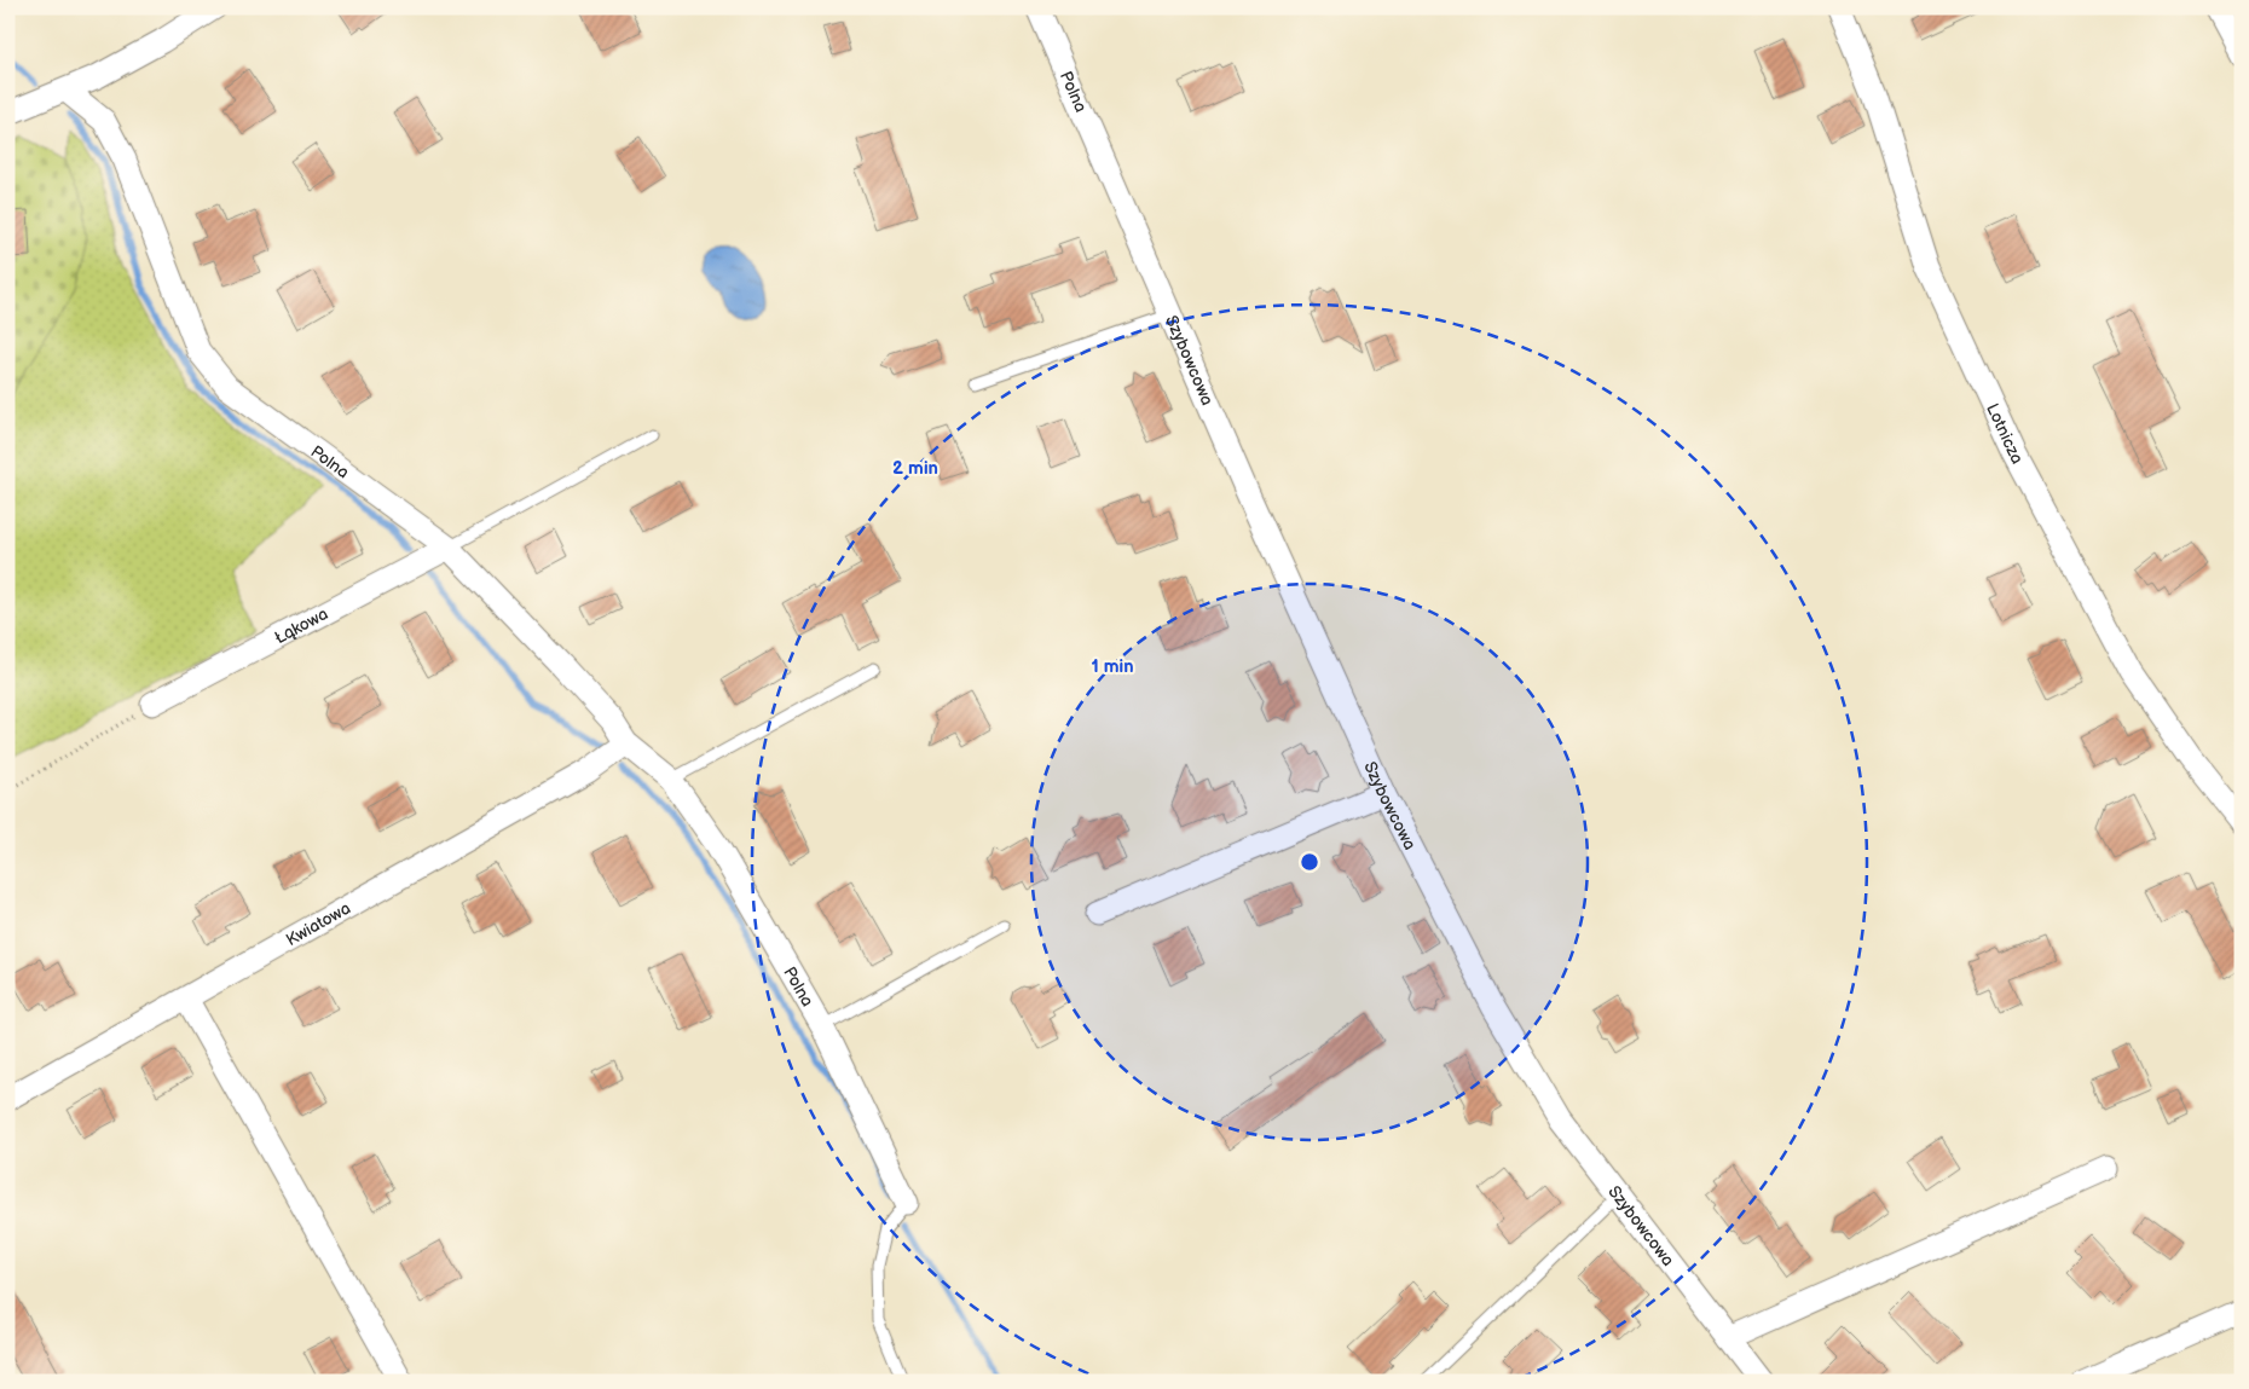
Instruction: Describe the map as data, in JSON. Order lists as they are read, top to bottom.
{
  "streets": {
    "street": [
      "Polna",
      "Szybowcowa",
      "Lotnicza",
      "Łąkowa",
      "Kwiatowa"
    ]
  },
  "crossings": [
    ["Polna", "Szybowcowa"],
    ["Polna", "Łąkowa"],
    ["Polna", "Kwiatowa"]
  ],
  "rings": ["2 min", "1 min"]
}
